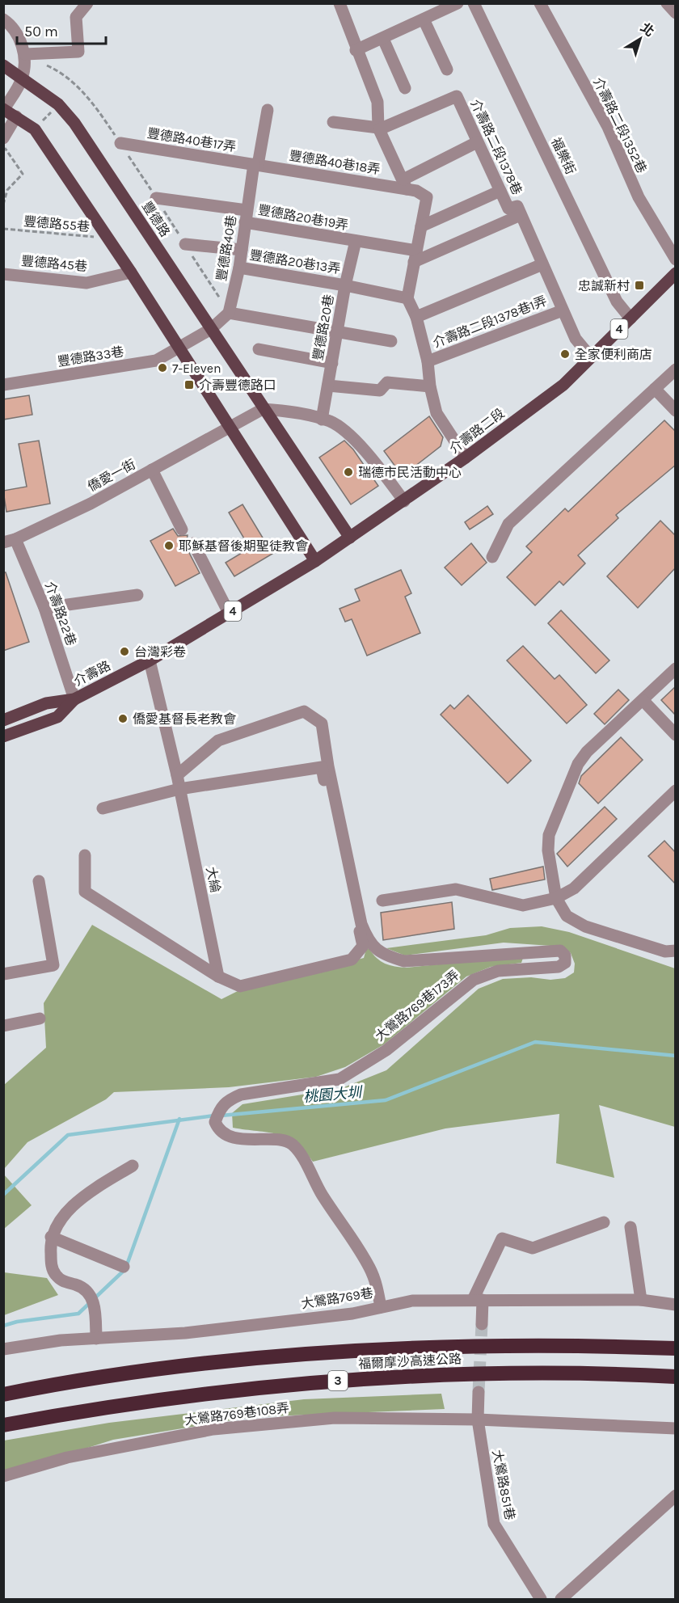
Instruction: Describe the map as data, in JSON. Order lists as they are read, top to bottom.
{
  "streets": {
    "highway": ["福爾摩沙高速公路", "3"],
    "main road": [
      "豐德路",
      "4",
      "介壽路二段",
      "介壽路"
    ],
    "street": [
      "介壽路二段1352巷",
      "豐德路40巷17弄",
      "介壽路二段1378巷",
      "福樂街",
      "豐德路40巷18弄",
      "豐德路20巷19弄",
      "豐德路40巷",
      "豐德路20巷13弄",
      "豐德路45巷",
      "介壽路二段1378巷1弄",
      "豐德路20巷",
      "豐德路33巷",
      "僑愛一街",
      "介壽路22巷",
      "大綸",
      "大鶯路769巷173弄",
      "大鶯路769巷",
      "大鶯路769巷108弄",
      "大鶯路851巷"
    ],
    "path": ["豐德路55巷"]
  },
  "crossings": [
    ["豐德路40巷17弄", "豐德路40巷18弄"],
    ["豐德路40巷17弄", "豐德路40巷"],
    ["介壽路二段1378巷", "介壽路二段1378巷1弄"],
    ["介壽路二段1378巷", "介壽路二段"],
    ["福樂街", "介壽路二段"],
    ["豐德路40巷18弄", "豐德路40巷"],
    ["豐德路20巷19弄", "豐德路40巷"],
    ["豐德路20巷19弄", "豐德路20巷"],
    ["豐德路", "豐德路33巷"],
    ["豐德路", "介壽路二段"],
    ["豐德路40巷", "豐德路20巷13弄"],
    ["豐德路20巷13弄", "豐德路20巷"],
    ["介壽路二段", "介壽路"],
    ["介壽路二段", "大綸"],
    ["僑愛一街", "介壽路22巷"],
    ["介壽路22巷", "介壽路"],
    ["介壽路", "大綸"],
    ["大綸", "大鶯路769巷173弄"],
    ["大鶯路769巷173弄", "大鶯路769巷"],
    ["大鶯路769巷108弄", "大鶯路851巷"]
  ],
  "water": ["桃園大圳"],
  "places": {
    "transit": ["忠誠新村", "介壽豐德路口"],
    "other": [
      "全家便利商店",
      "7-Eleven",
      "瑞德市民活動中心",
      "耶穌基督後期聖徒教會",
      "台灣彩卷",
      "僑愛基督長老教會"
    ]
  },
  "scale_bar": "50 m",
  "north": "top right"
}
